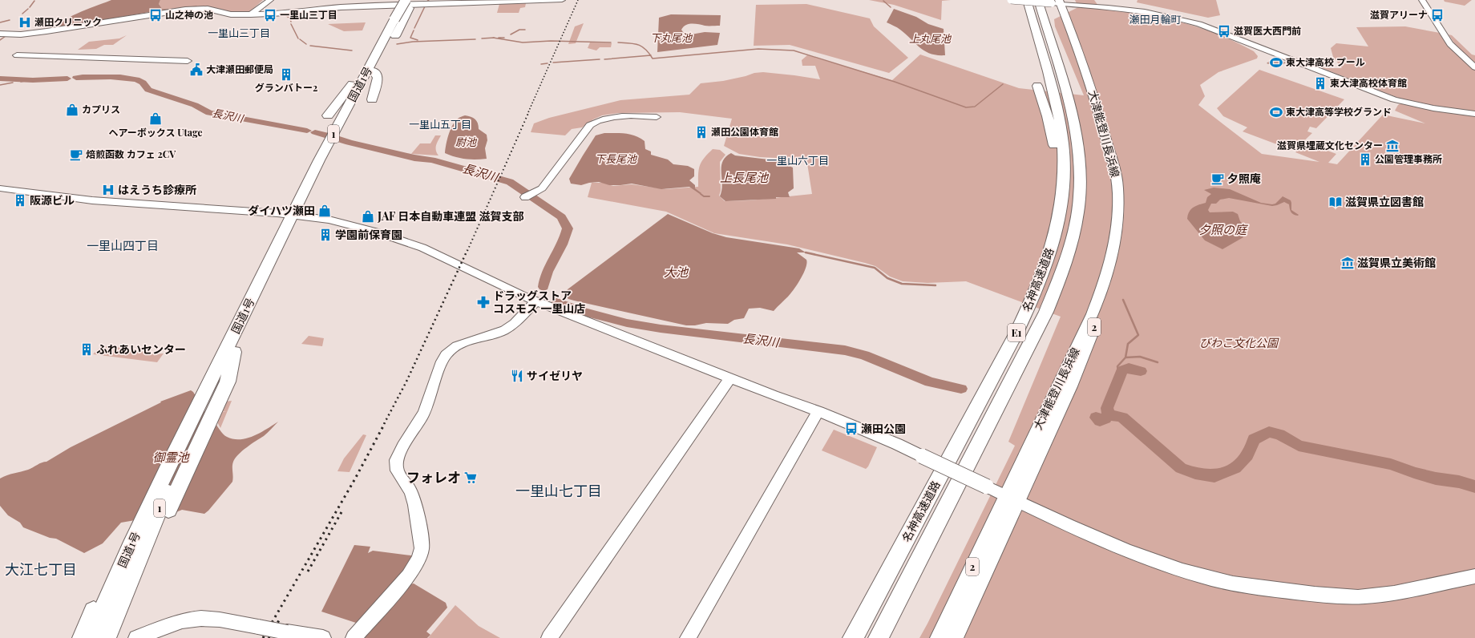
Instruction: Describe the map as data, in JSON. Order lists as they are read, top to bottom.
{
  "streets": {
    "highway": [
      "国道1号",
      "1",
      "名神高速道路",
      "E1"
    ],
    "main road": ["大津能登川長浜線", "2"]
  },
  "crossings": [
    ["大津能登川長浜線", "名神高速道路"]
  ],
  "districts": [
    "瀬田月輪町",
    "一里山三丁目",
    "一里山五丁目",
    "一里山六丁目",
    "一里山四丁目",
    "一里山七丁目",
    "大江七丁目"
  ],
  "water": [
    "下丸尾池",
    "上丸尾池",
    "長沢川",
    "尉池",
    "下長尾池",
    "上長尾池",
    "夕照の庭",
    "大池",
    "御霊池"
  ],
  "parks": ["びわこ文化公園"],
  "places": {
    "bus stop": [
      "山之神の池",
      "一里山三丁目",
      "滋賀アリーナ",
      "滋賀医大西門前",
      "瀬田公園"
    ],
    "hospital": ["瀬田クリニック", "はえうち診療所"],
    "sports": ["東大津高校 プール", "東大津高等学校グランド"],
    "public building": ["大津瀬田郵便局"],
    "building": [
      "グランバトー2",
      "東大津高校体育館",
      "瀬田公園体育館",
      "公園管理事務所",
      "阪源ビル",
      "学園前保育園",
      "ふれあいセンター"
    ],
    "shop": [
      "カプリス",
      "ヘアーボックス Utage",
      "ダイハツ瀬田",
      "JAF 日本自動車連盟 滋賀支部"
    ],
    "museum": ["滋賀県埋蔵文化センター", "滋賀県立美術館"],
    "cafe": ["焙煎函数 カフェ 2CV", "夕照庵"],
    "library": ["滋賀県立図書館"],
    "pharmacy": ["ドラッグストア コスモス 一里山店"],
    "restaurant": ["サイゼリヤ"],
    "supermarket": ["フォレオ"]
  }
}
